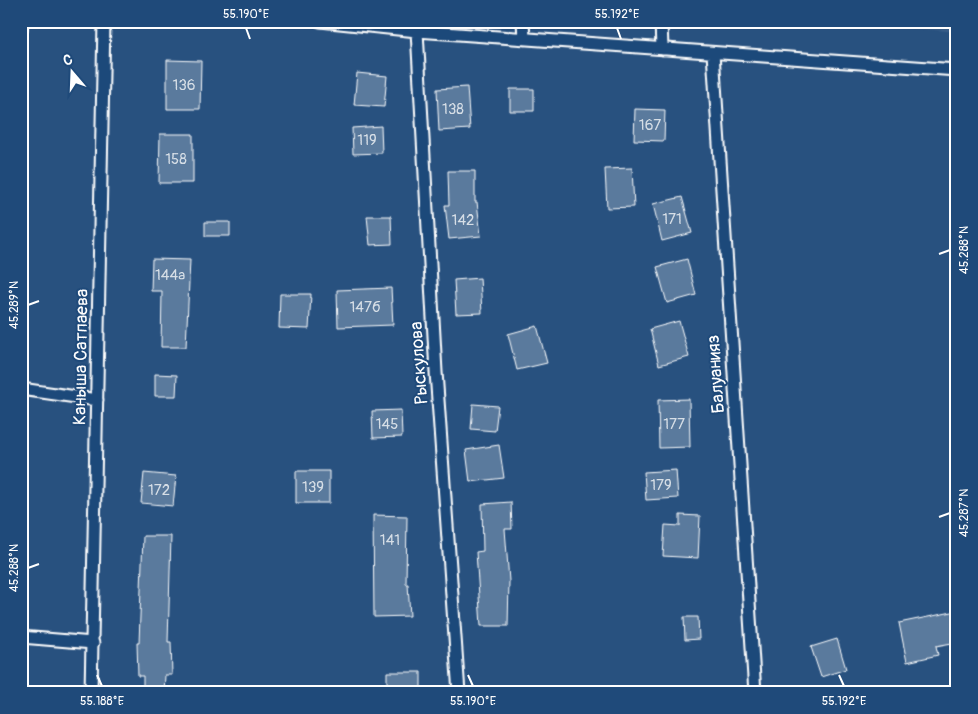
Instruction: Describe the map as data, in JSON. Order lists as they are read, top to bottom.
{
  "streets": {
    "street": ["Каныша Сатпаева", "Рыскулова", "Балуанияз"]
  },
  "house_numbers": [
    "136",
    "138",
    "167",
    "119",
    "158",
    "171",
    "142",
    "144а",
    "147б",
    "145",
    "177",
    "179",
    "139",
    "172",
    "141"
  ],
  "north": "top",
  "coordinates": [
    "55.190°E",
    "55.192°E",
    "45.288°N",
    "45.289°N",
    "45.287°N",
    "55.188°E"
  ]
}
